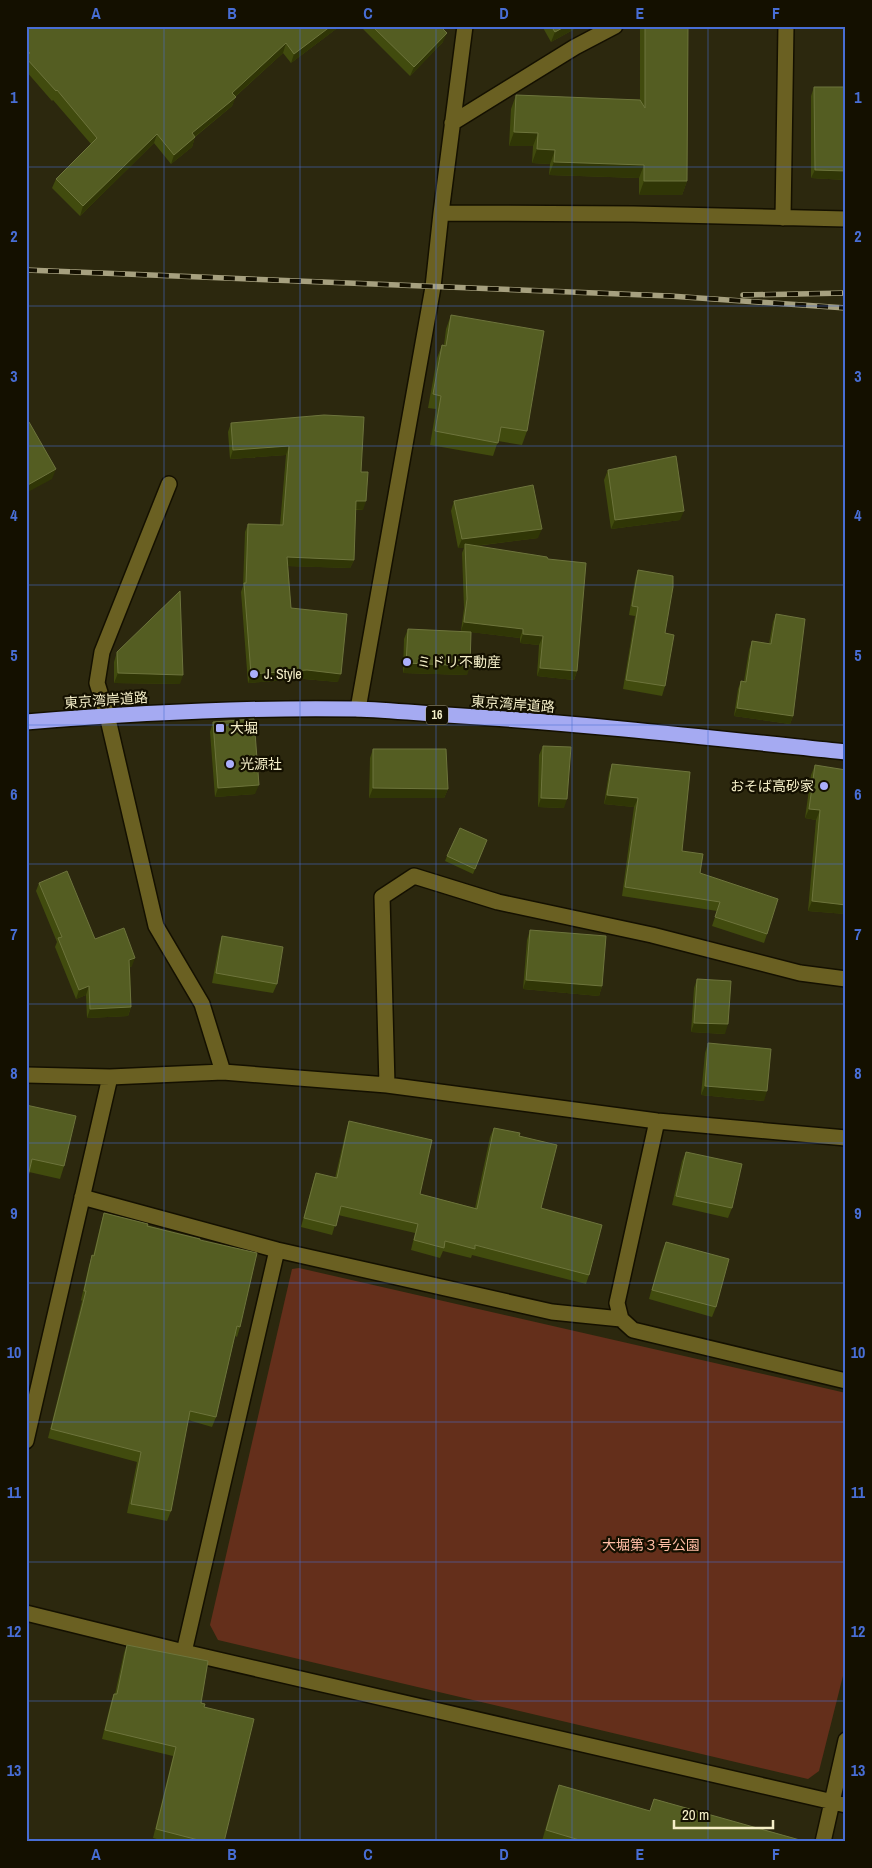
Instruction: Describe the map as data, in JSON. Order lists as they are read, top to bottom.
{
  "streets": {
    "highway": ["東京湾岸道路", "16"]
  },
  "parks": ["大堀第３号公園"],
  "places": {
    "other": [
      "ミドリ不動産",
      "J. Style",
      "光源社",
      "おそば高砂家"
    ],
    "transit": ["大堀"]
  },
  "scale_bar": "20 m",
  "grid": {
    "columns": [
      "A",
      "B",
      "C",
      "D",
      "E",
      "F"
    ],
    "rows": [
      "1",
      "2",
      "3",
      "4",
      "5",
      "6",
      "7",
      "8",
      "9",
      "10",
      "11",
      "12",
      "13"
    ]
  }
}
